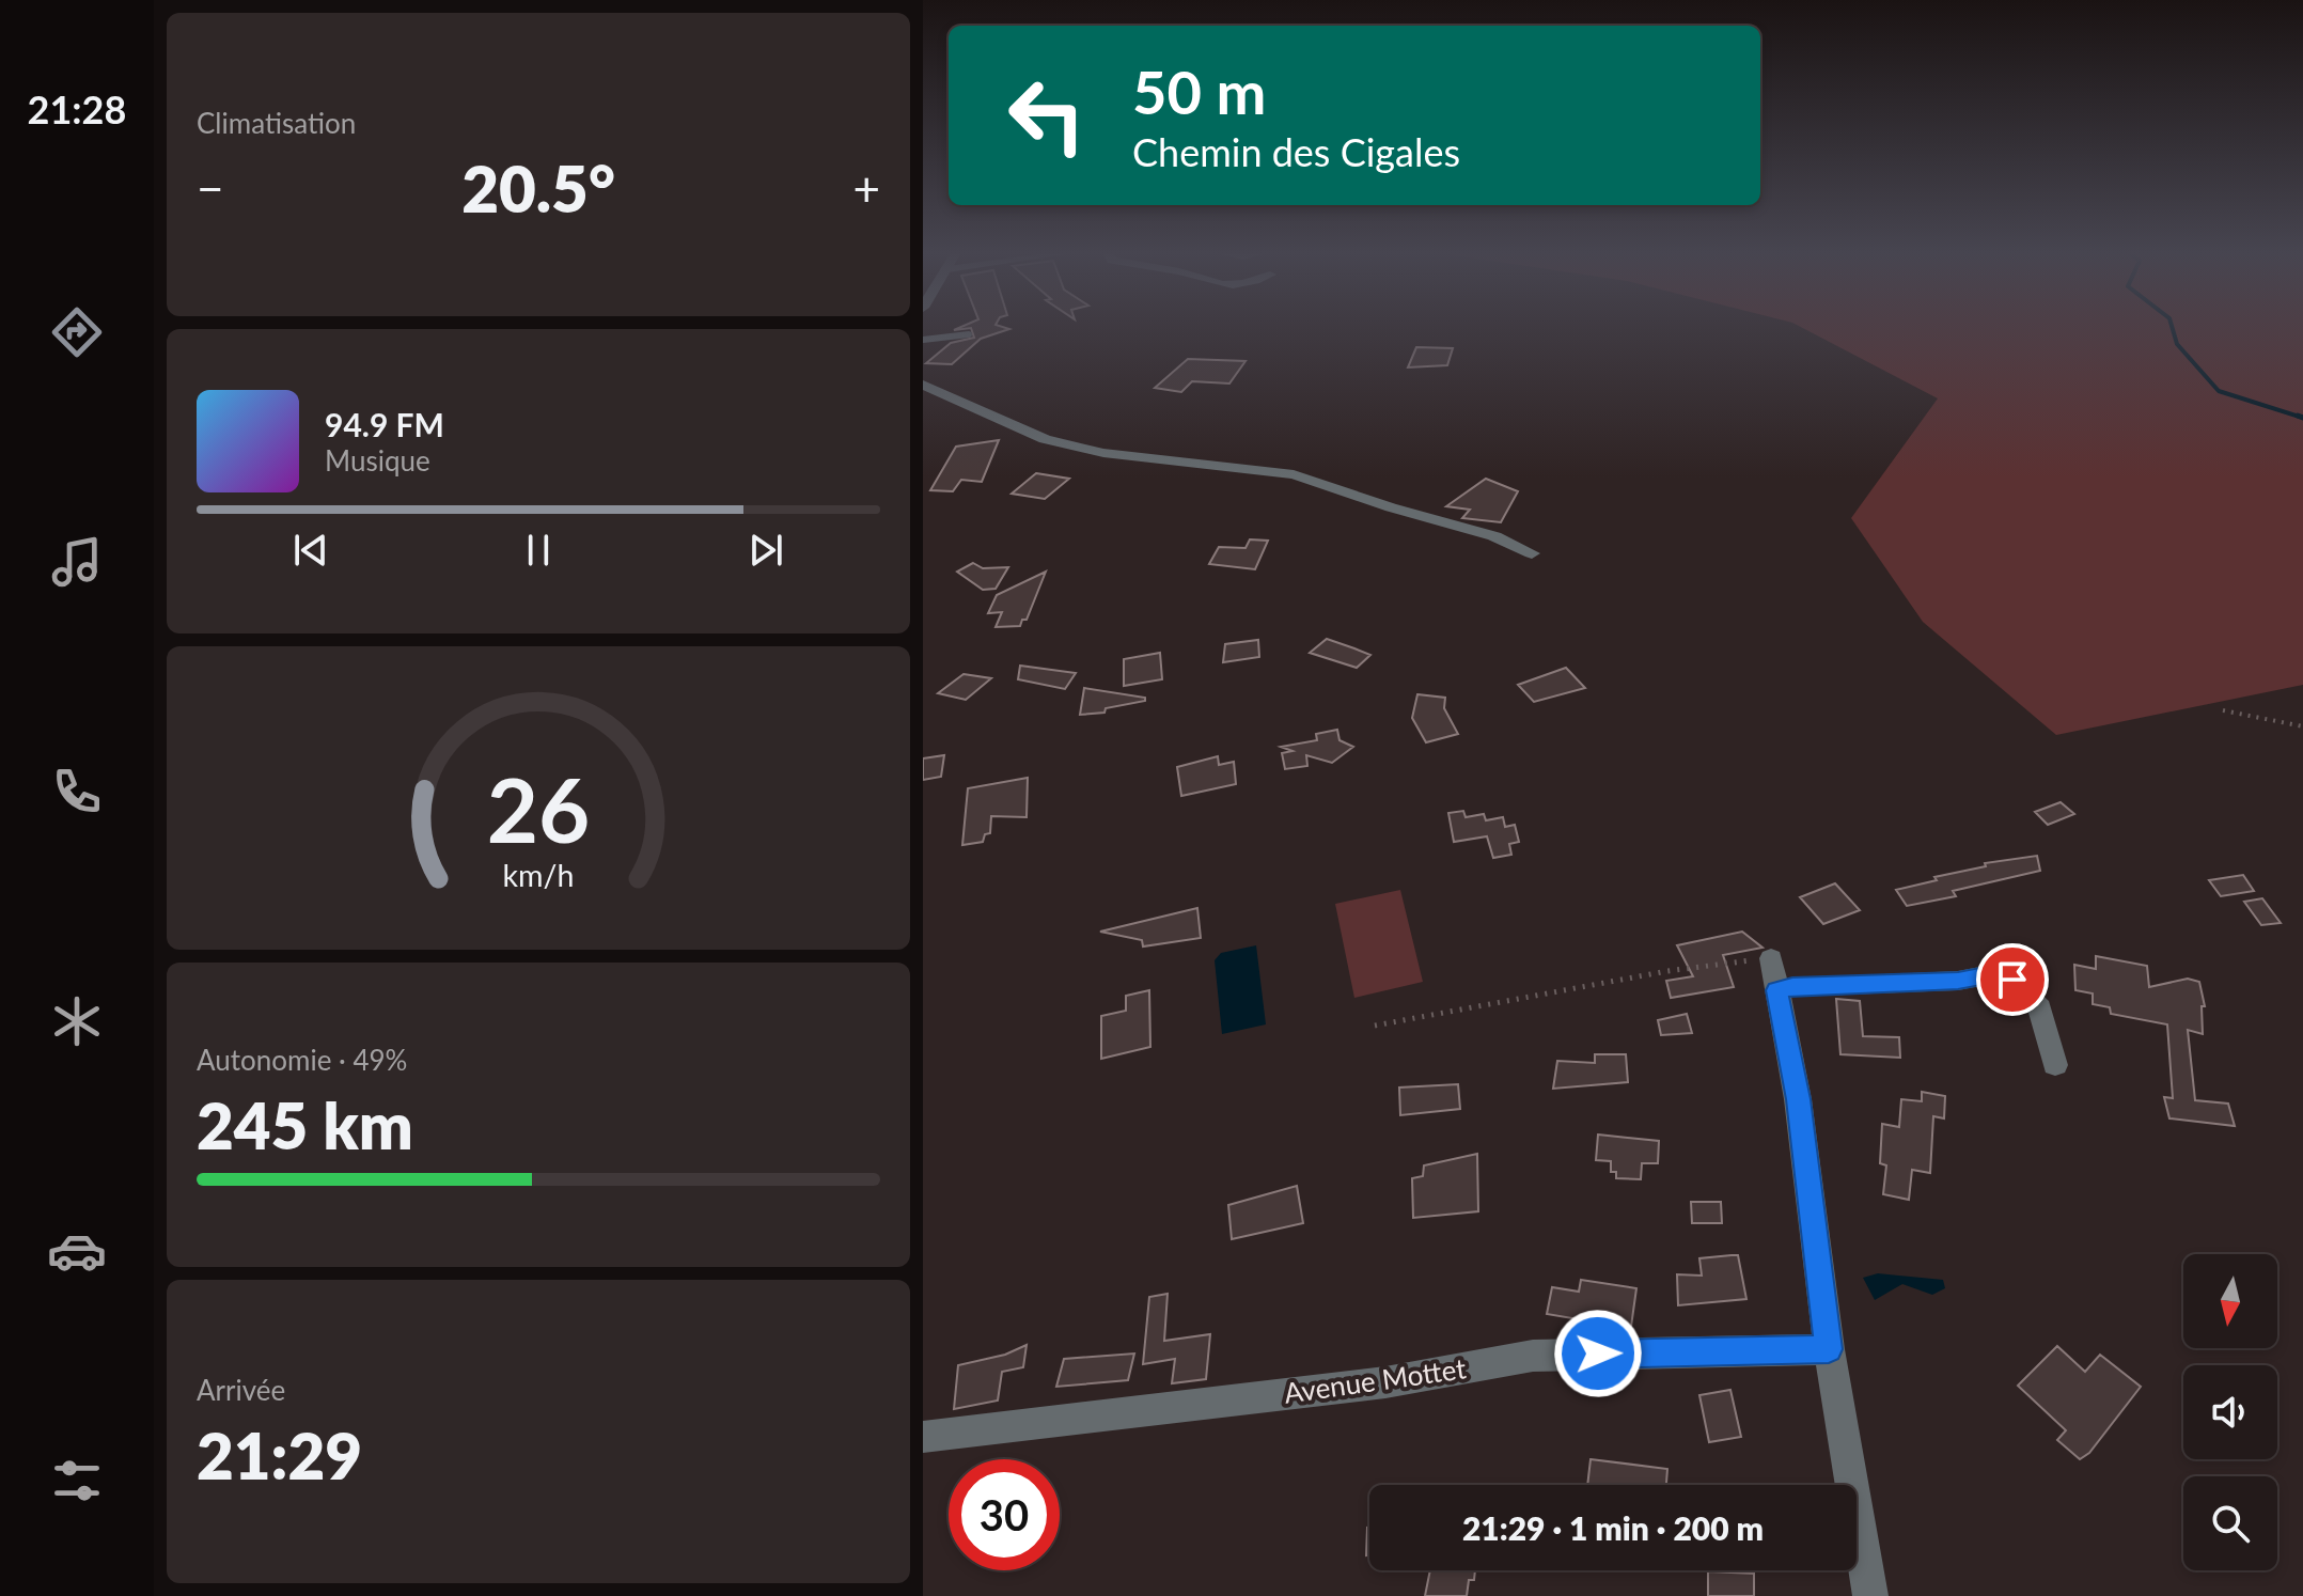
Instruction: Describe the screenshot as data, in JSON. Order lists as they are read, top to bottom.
{
  "streets": {
    "street": ["Avenue Mottet"]
  },
  "north": "bottom",
  "page": {
    "tabs": "21:28",
    "tile": [
      "Climatisation",
      ["Autonomie · 49%", "245 km"],
      ["Arrivée", "21:29"]
    ],
    "turn": ["50 m", "Chemin des Cigales"],
    "heat": ["−", "20.5°", "+"],
    "song": ["94.9 FM", "Musique"],
    "limit": "30",
    "trip": "21:29 · 1 min · 200 m",
    "gauge": ["26", "km/h"]
  }
}
